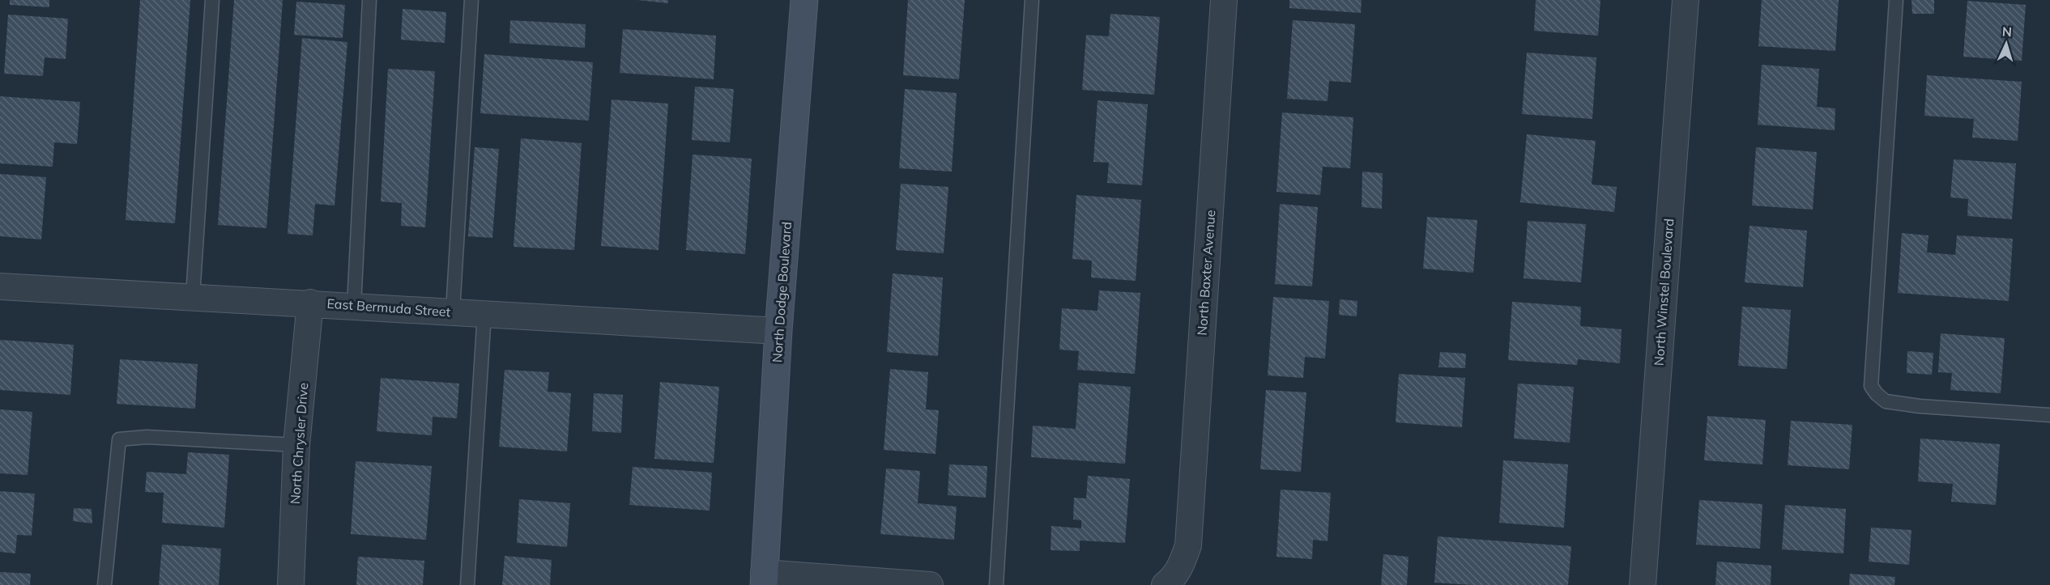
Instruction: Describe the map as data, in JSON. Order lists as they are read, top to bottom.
{
  "streets": {
    "street": [
      "North Baxter Avenue",
      "North Dodge Boulevard",
      "North Winstel Boulevard",
      "East Bermuda Street",
      "North Chrysler Drive"
    ]
  },
  "crossings": [
    ["North Dodge Boulevard", "East Bermuda Street"],
    ["East Bermuda Street", "North Chrysler Drive"]
  ],
  "north": "top"
}
